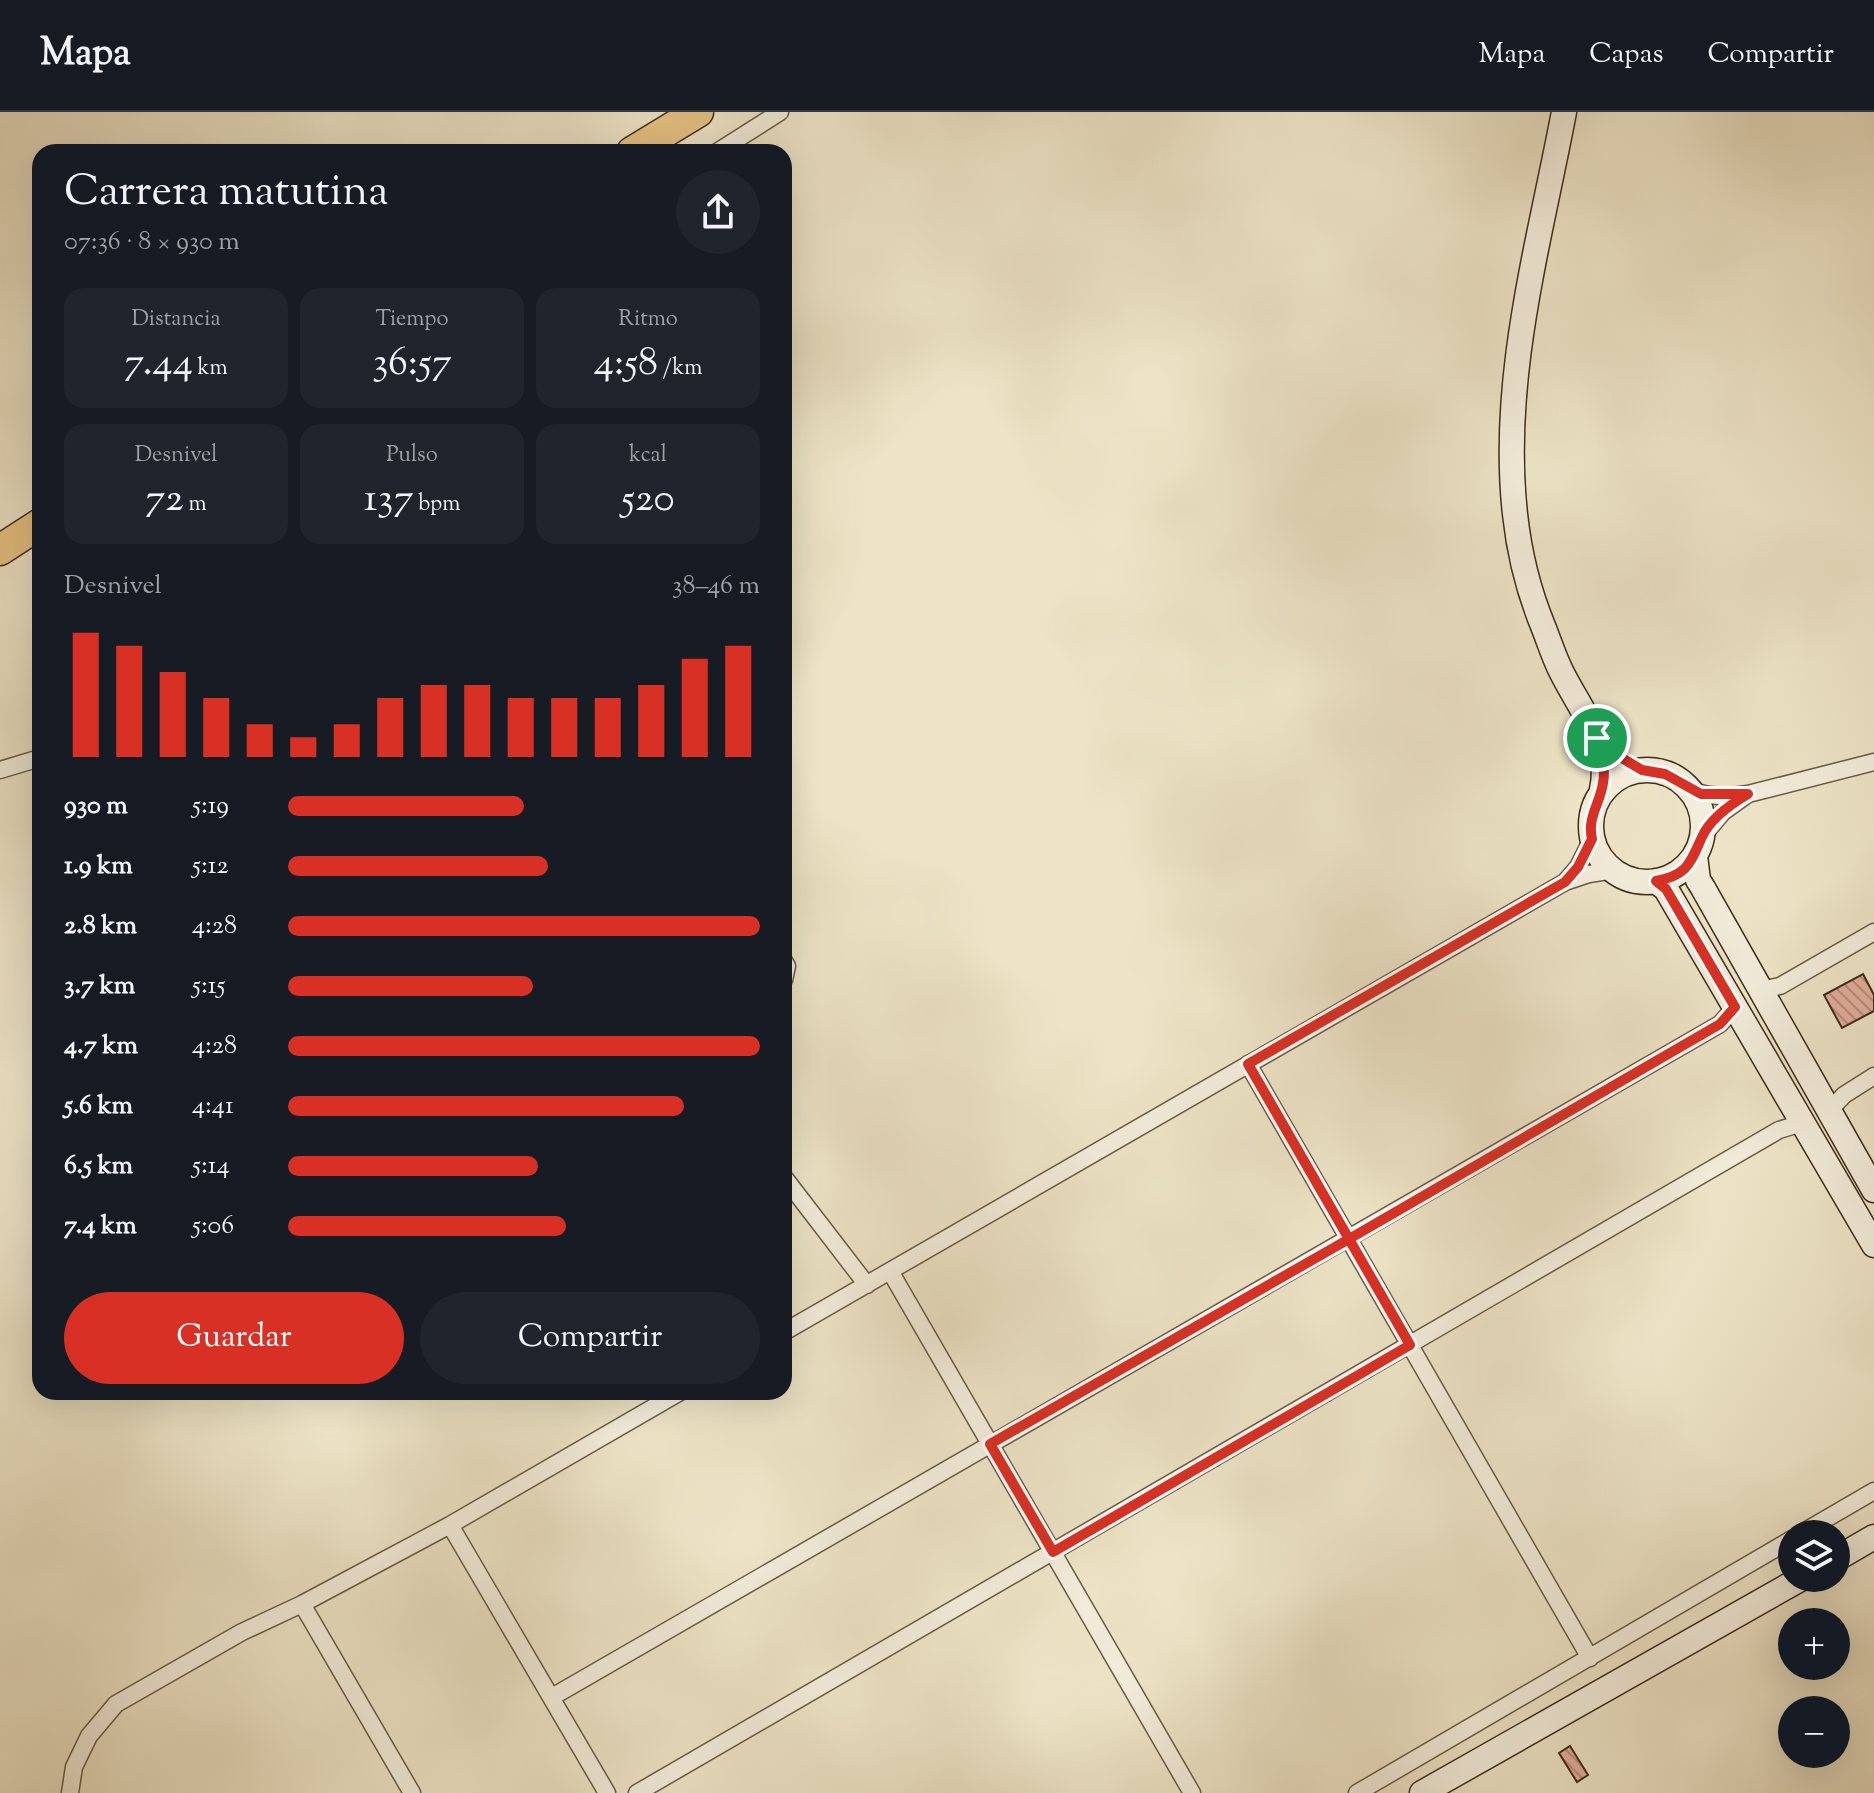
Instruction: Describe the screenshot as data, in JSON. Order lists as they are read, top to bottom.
{
  "page": {
    "header": "Mapa",
    "nav": ["Mapa", "Capas", "Compartir"],
    "heading": ["Carrera matutina", "07:36 · 8 × 930 m"],
    "stats": [
      ["Distancia", "7.44 km"],
      ["Tiempo", "36:57"],
      ["Ritmo", "4:58 /km"],
      ["Desnivel", "72 m"],
      ["Pulso", "137 bpm"],
      ["kcal", "520"]
    ],
    "chart": ["Desnivel", "38–46 m"],
    "list": [
      {
        "name": "930 m",
        "note": "5:19"
      },
      {
        "name": "1.9 km",
        "note": "5:12"
      },
      {
        "name": "2.8 km",
        "note": "4:28"
      },
      {
        "name": "3.7 km",
        "note": "5:15"
      },
      {
        "name": "4.7 km",
        "note": "4:28"
      },
      {
        "name": "5.6 km",
        "note": "4:41"
      },
      {
        "name": "6.5 km",
        "note": "5:14"
      },
      {
        "name": "7.4 km",
        "note": "5:06"
      }
    ],
    "buttons": ["Guardar", "Compartir"],
    "map_buttons": ["+", "−"]
  }
}
